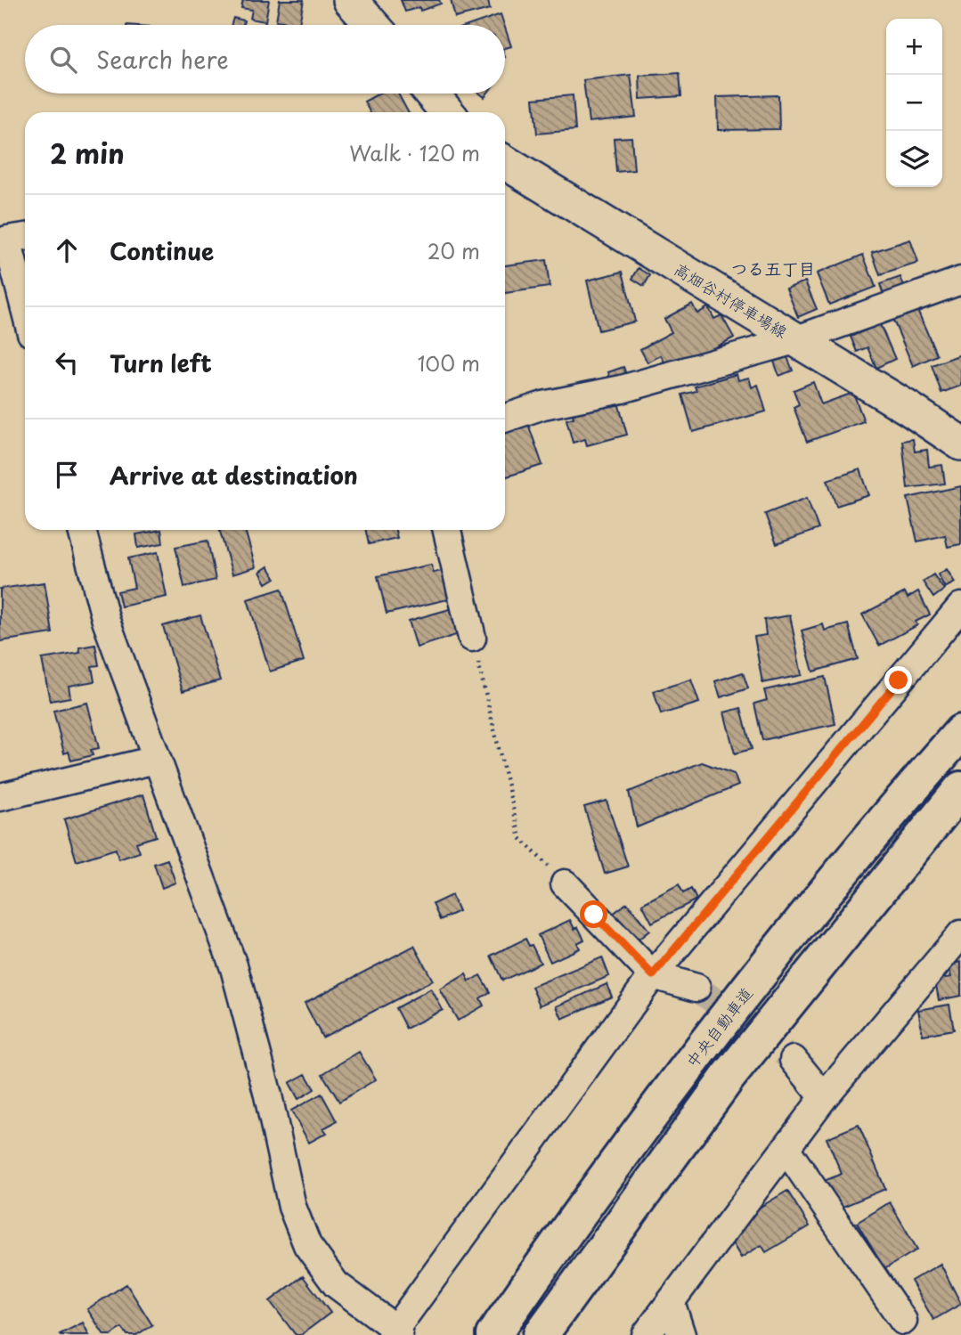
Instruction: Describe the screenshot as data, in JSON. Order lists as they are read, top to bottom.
{
  "streets": {
    "highway": ["中央自動車道"],
    "main road": ["高畑谷村停車場線"]
  },
  "districts": ["つる五丁目"],
  "page": {
    "map_buttons": ["+", "−"],
    "search": "Search here",
    "heading": ["2 min", "Walk · 120 m"],
    "list": [
      ["Continue", "20 m"],
      ["Turn left", "100 m"],
      "Arrive at destination"
    ]
  }
}
